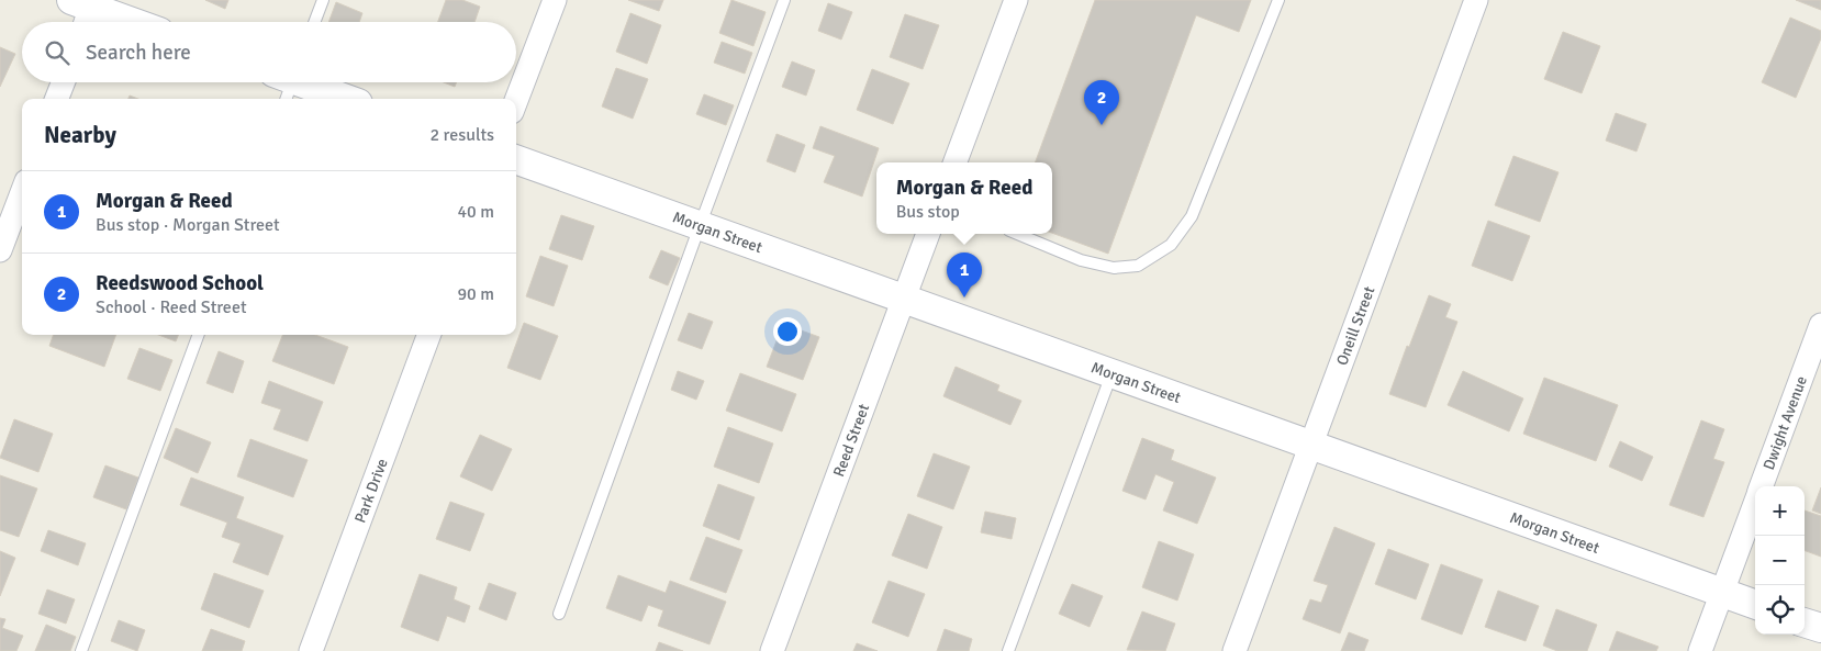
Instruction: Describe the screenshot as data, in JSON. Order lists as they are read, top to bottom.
{
  "streets": {
    "street": [
      "Morgan Street",
      "Oneill Street",
      "Dwight Avenue",
      "Reed Street",
      "Park Drive"
    ]
  },
  "crossings": [
    ["Morgan Street", "Oneill Street"],
    ["Morgan Street", "Dwight Avenue"],
    ["Morgan Street", "Reed Street"]
  ],
  "page": {
    "search": "Search here",
    "pins": ["2", "1"],
    "heading": ["Nearby", "2 results"],
    "popup": ["Morgan & Reed", "Bus stop"],
    "list": [
      {
        "mark": "1",
        "name": "Morgan & Reed",
        "note": "Bus stop · Morgan Street",
        "value": "40 m"
      },
      {
        "mark": "2",
        "name": "Reedswood School",
        "note": "School · Reed Street",
        "value": "90 m"
      }
    ],
    "map_buttons": ["+", "−"]
  }
}
